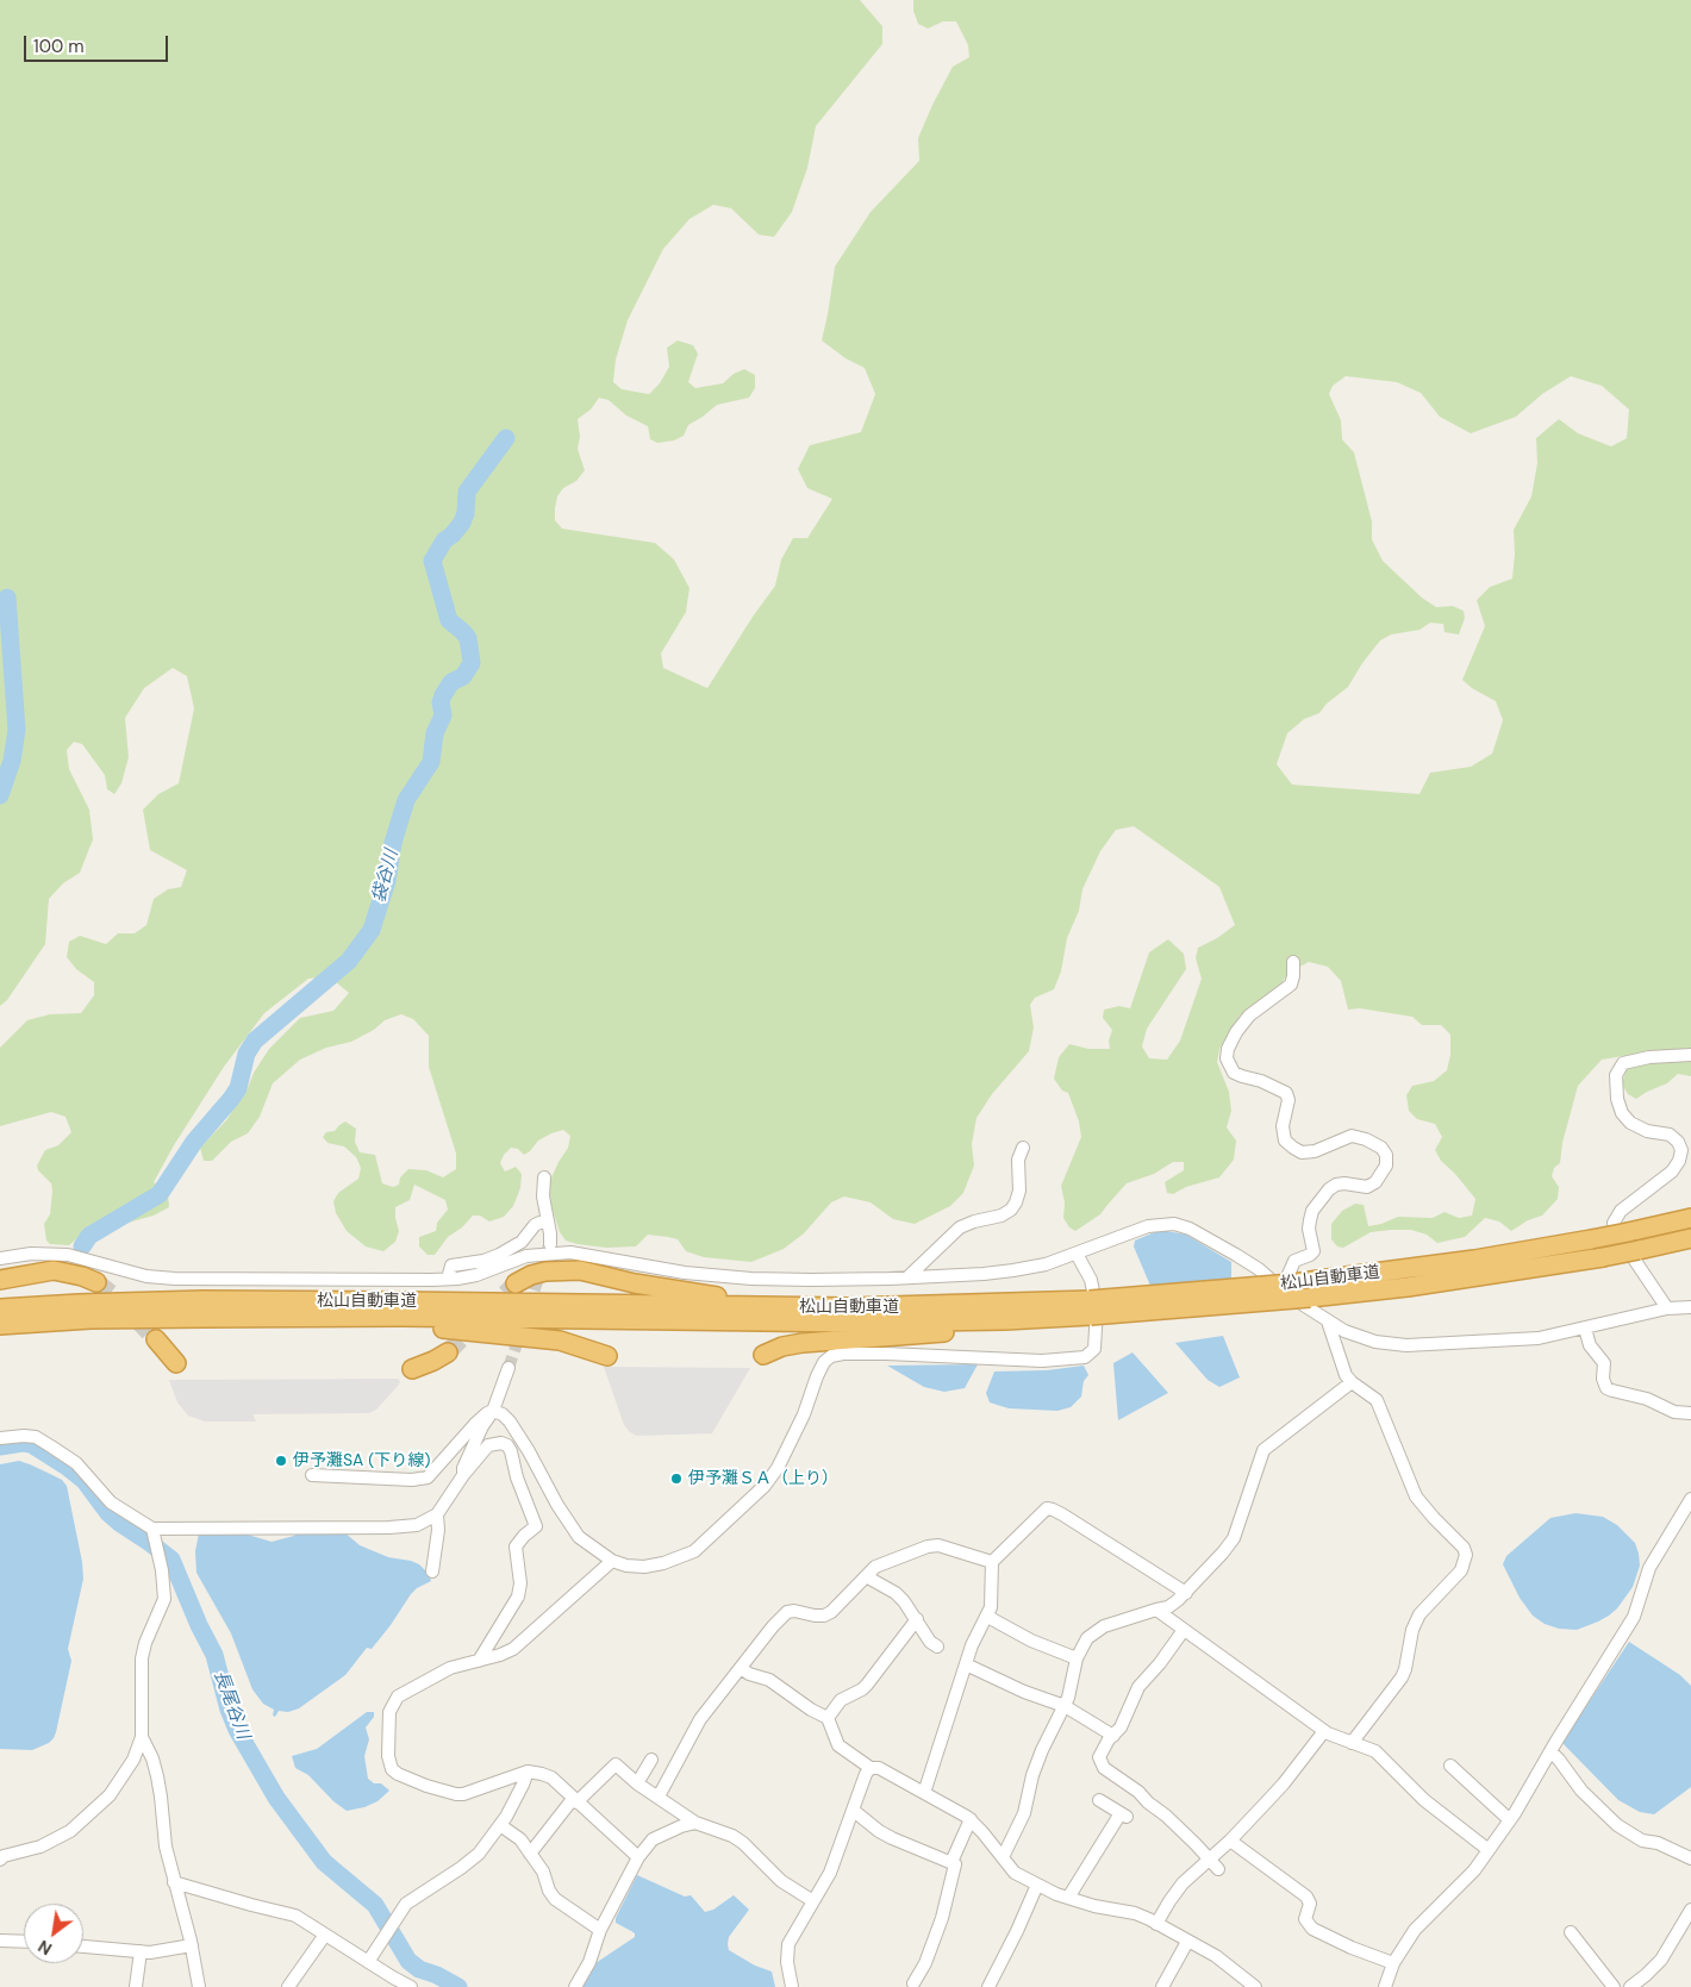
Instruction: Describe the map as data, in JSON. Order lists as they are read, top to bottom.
{
  "streets": {
    "highway": ["松山自動車道"]
  },
  "water": ["袋谷川", "長尾谷川"],
  "places": ["伊予灘SA (下り線)", "伊予灘ＳＡ（上り）"],
  "scale_bar": "100 m",
  "north": "bottom left"
}
